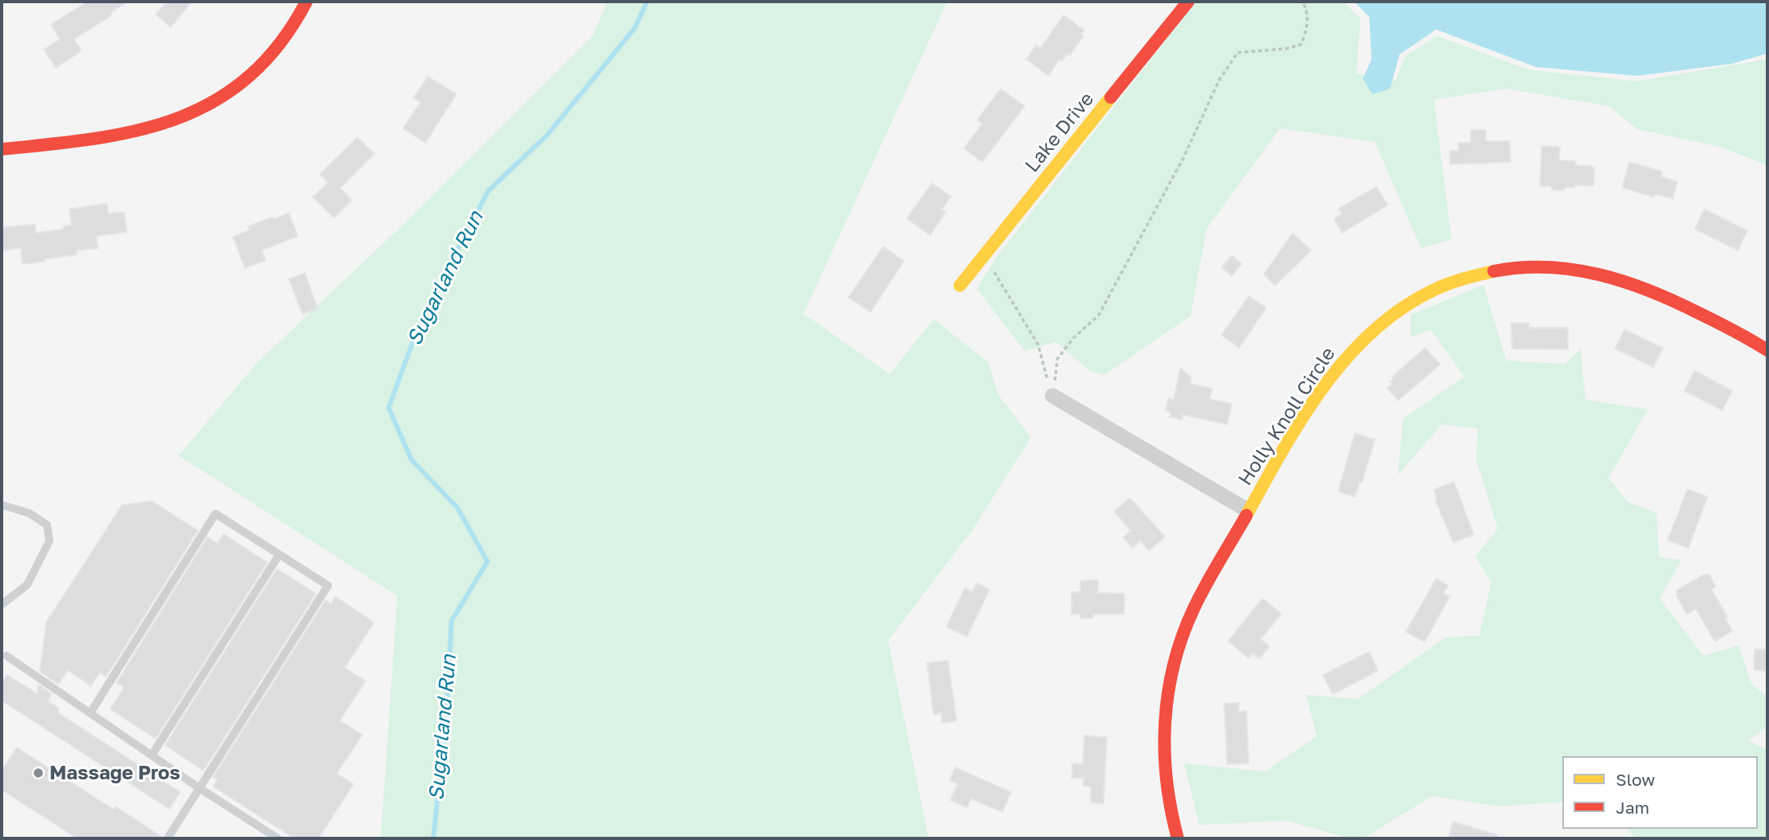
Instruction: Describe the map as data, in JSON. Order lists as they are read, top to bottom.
{
  "streets": {
    "street": ["Lake Drive", "Holly Knoll Circle"]
  },
  "water": ["Sugarland Run"],
  "places": ["Massage Pros"],
  "legend": ["Slow", "Jam"]
}
